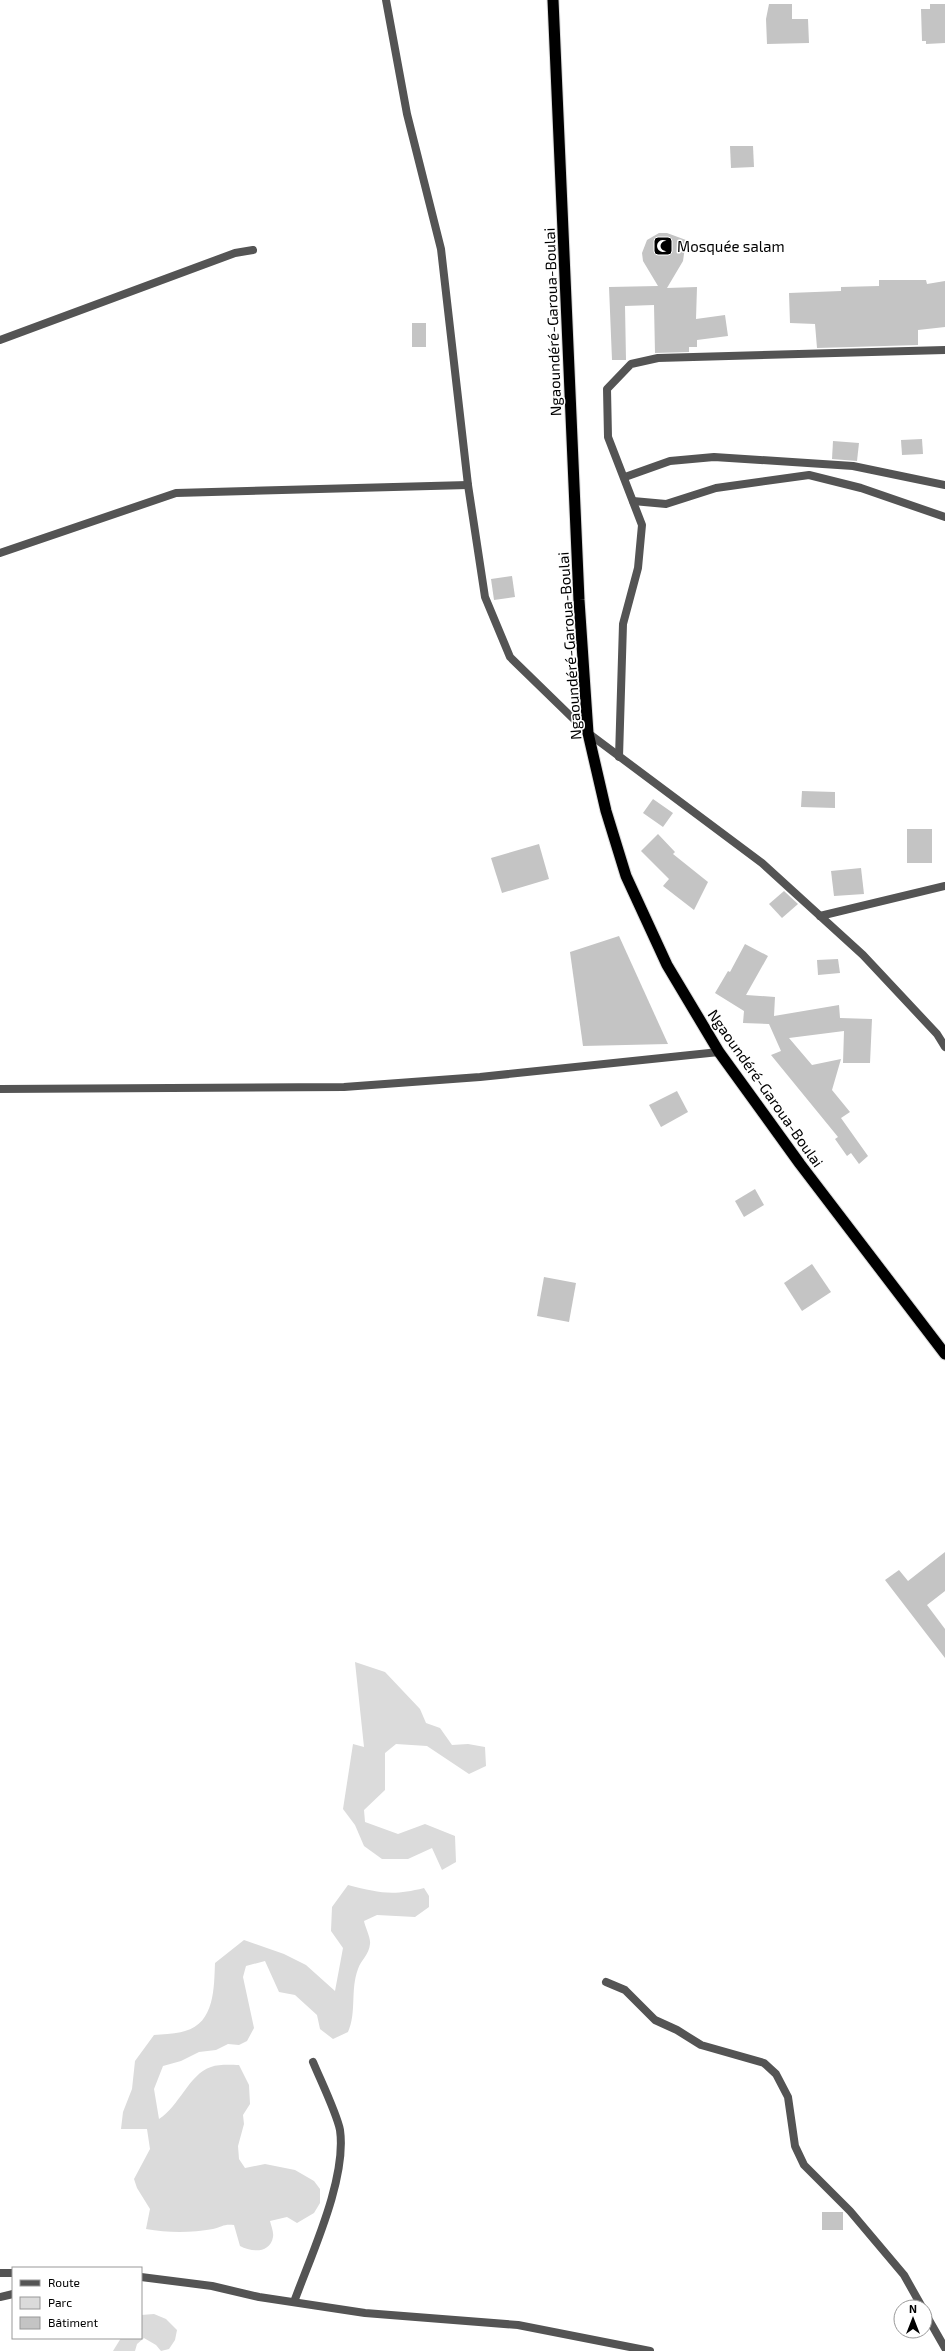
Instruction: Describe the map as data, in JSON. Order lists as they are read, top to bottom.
{
  "streets": {
    "highway": ["Ngaoundéré-Garoua-Boulai"]
  },
  "places": {
    "mosque": ["Mosquée salam"]
  },
  "legend": ["Route", "Parc", "Bâtiment"],
  "north": "top"
}
